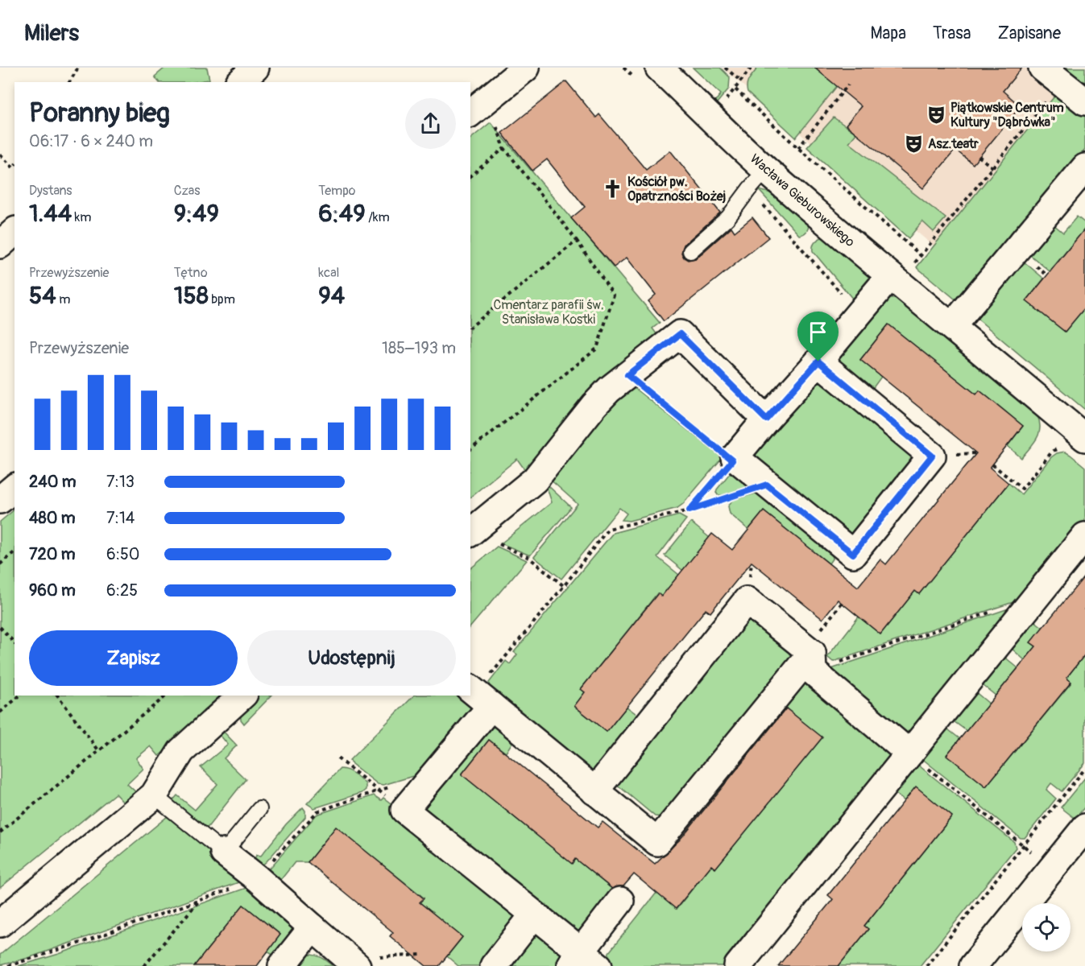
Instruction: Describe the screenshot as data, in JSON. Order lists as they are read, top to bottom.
{
  "streets": {
    "street": ["Wacława Gieburowskiego"]
  },
  "parks": ["Cmentarz parafii św. Stanisława Kostki"],
  "places": {
    "theatre": ["Piątkowskie Centrum Kultury \"Dąbrówka\"", "Asz.teatr"],
    "church": ["Kościół pw. Opatrzności Bożej"]
  },
  "page": {
    "header": "Milers",
    "nav": ["Mapa", "Trasa", "Zapisane"],
    "heading": ["Poranny bieg", "06:17 · 6 × 240 m"],
    "stats": [
      ["Dystans", "1.44 km"],
      ["Czas", "9:49"],
      ["Tempo", "6:49 /km"],
      ["Przewyższenie", "54 m"],
      ["Tętno", "158 bpm"],
      ["kcal", "94"]
    ],
    "chart": ["Przewyższenie", "185–193 m"],
    "list": [
      {
        "name": "240 m",
        "note": "7:13"
      },
      {
        "name": "480 m",
        "note": "7:14"
      },
      {
        "name": "720 m",
        "note": "6:50"
      },
      {
        "name": "960 m",
        "note": "6:25"
      }
    ],
    "buttons": ["Zapisz", "Udostępnij"]
  }
}
